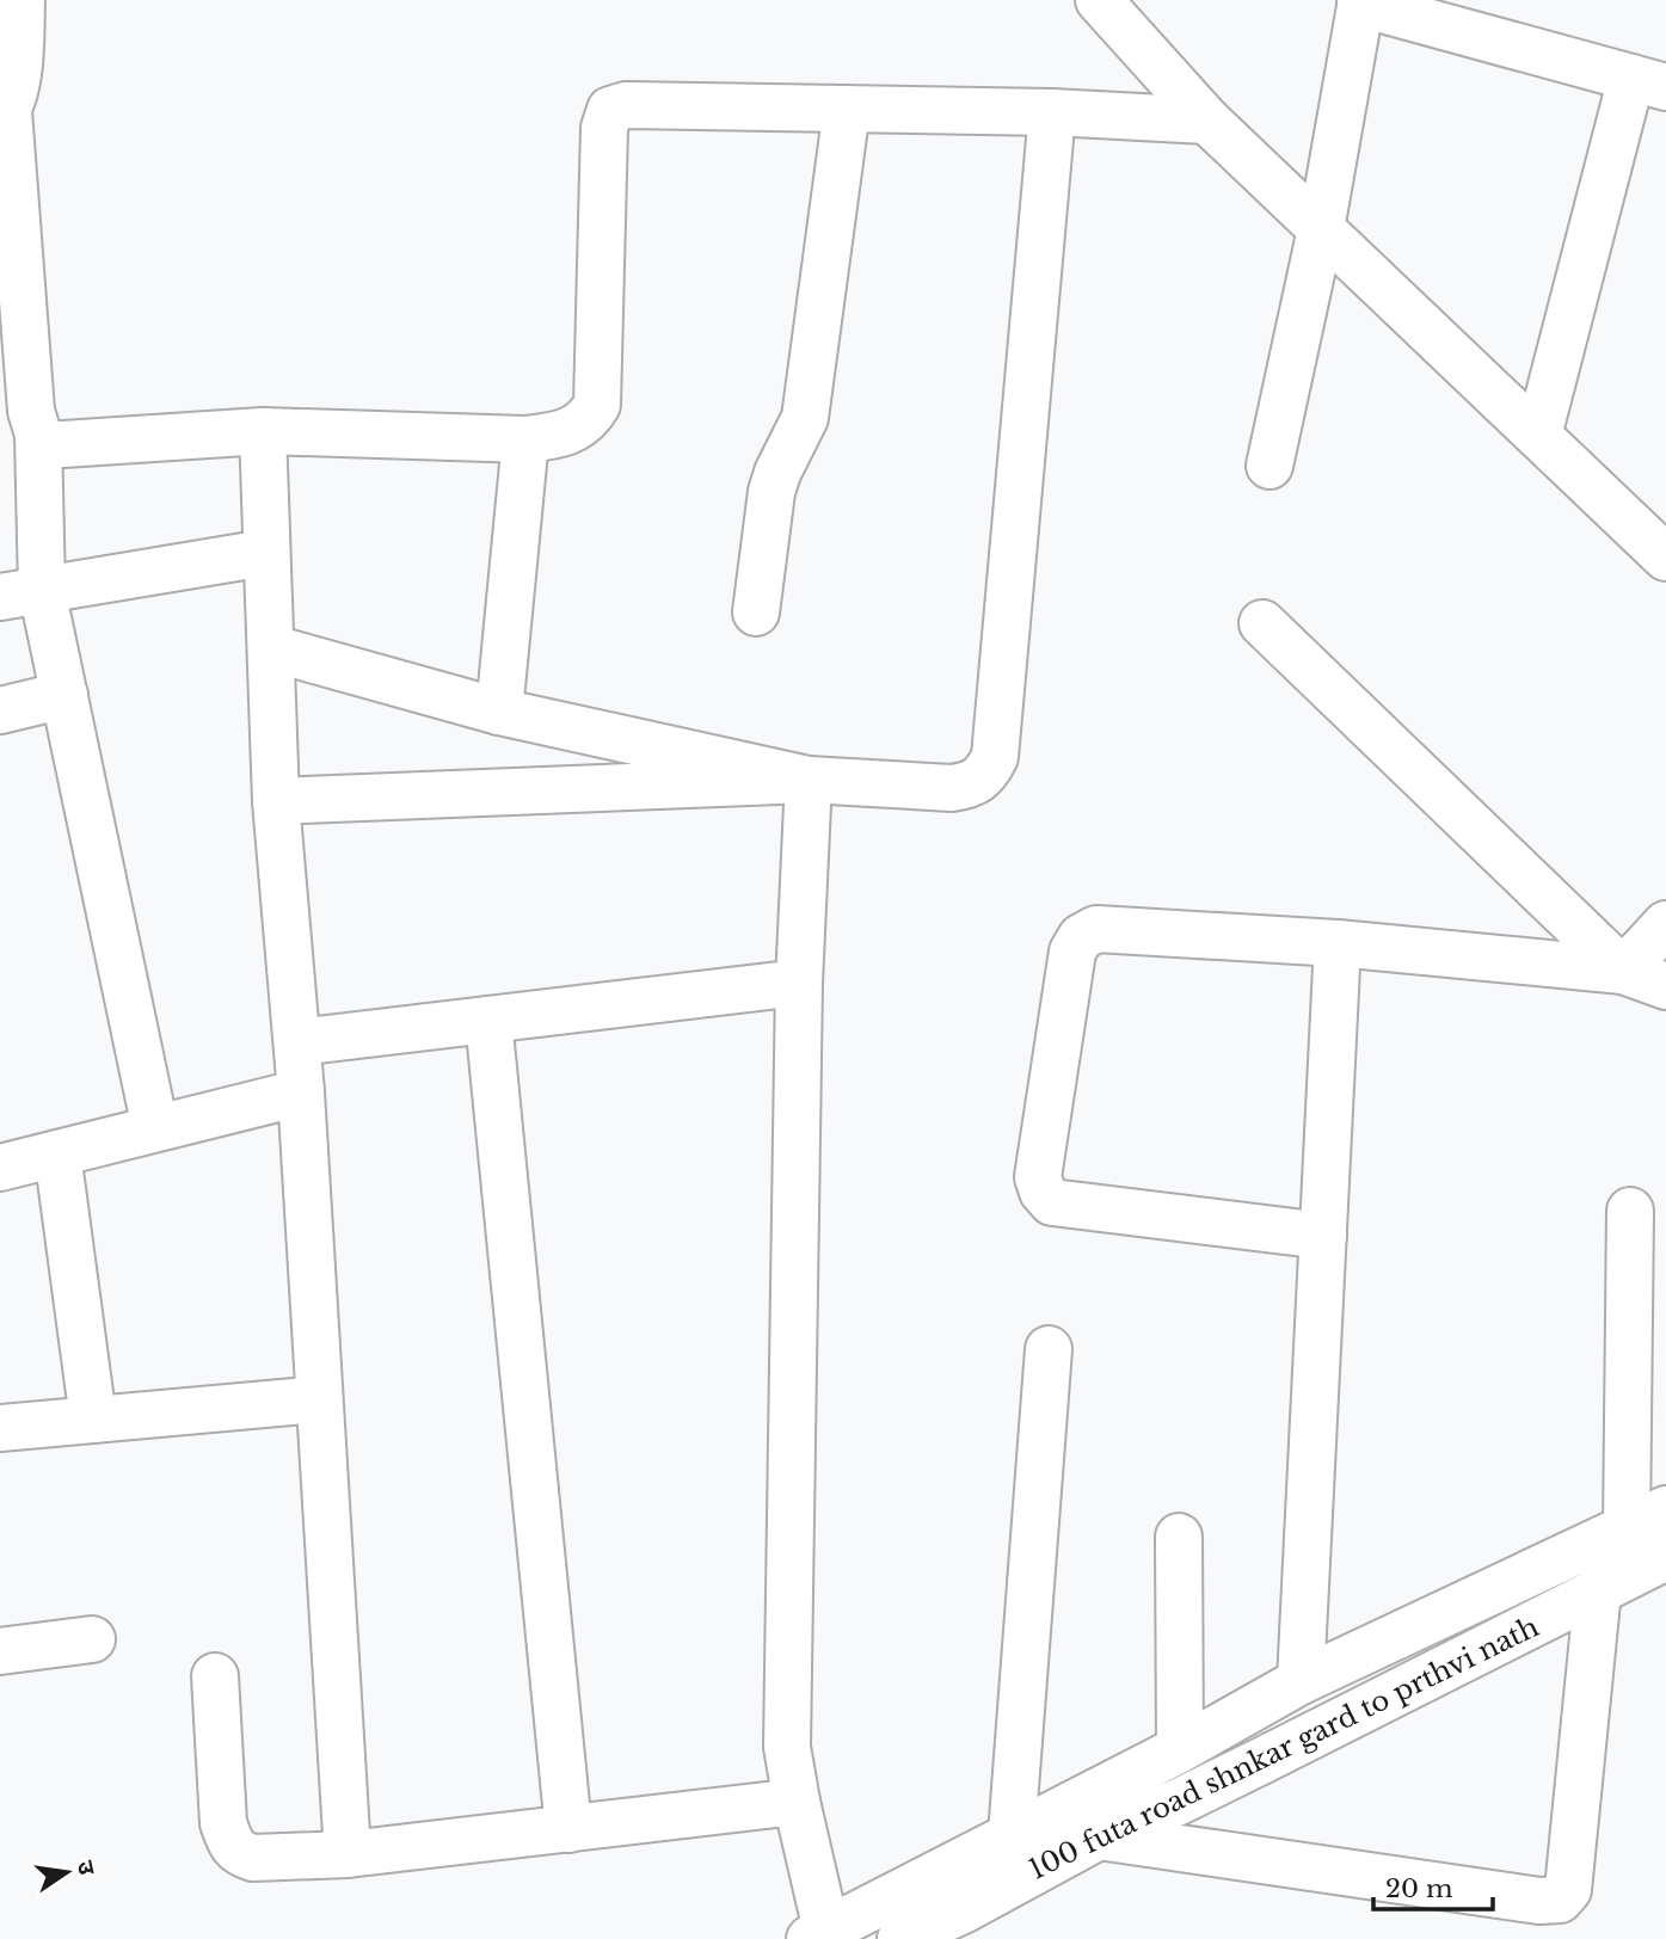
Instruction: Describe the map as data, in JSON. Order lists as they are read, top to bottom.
{
  "streets": {
    "street": ["100 futa road shnkar gard to prthvi nath"]
  },
  "scale_bar": "20 m",
  "north": "right"
}
